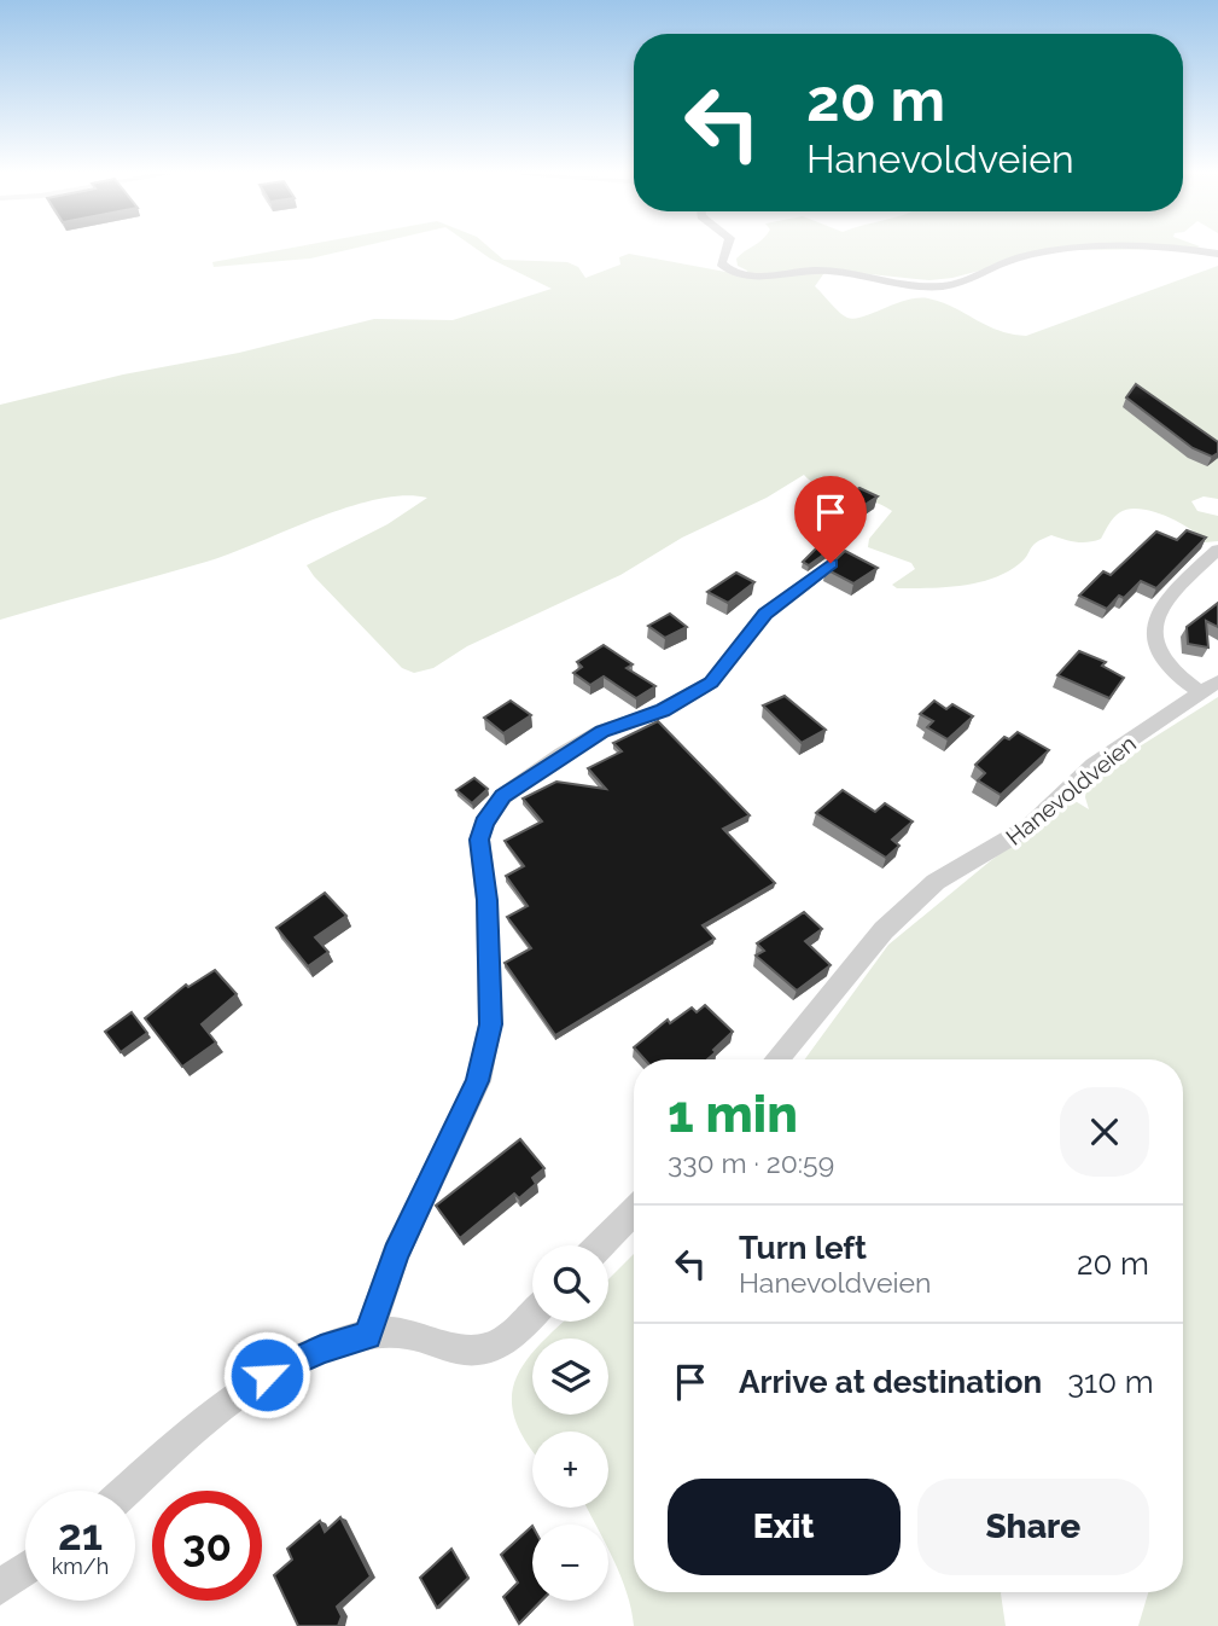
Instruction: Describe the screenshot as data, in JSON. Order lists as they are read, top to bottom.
{
  "streets": {
    "street": ["Hanevoldveien"]
  },
  "page": {
    "turn": ["20 m", "Hanevoldveien"],
    "heading": ["1 min", "330 m · 20:59"],
    "list": [
      {
        "name": "Turn left",
        "note": "Hanevoldveien",
        "value": "20 m"
      },
      {
        "name": "Arrive at destination",
        "value": "310 m"
      }
    ],
    "map_buttons": ["+", "−"],
    "buttons": ["Exit", "Share"],
    "speed": "21 km/h",
    "limit": "30"
  }
}
